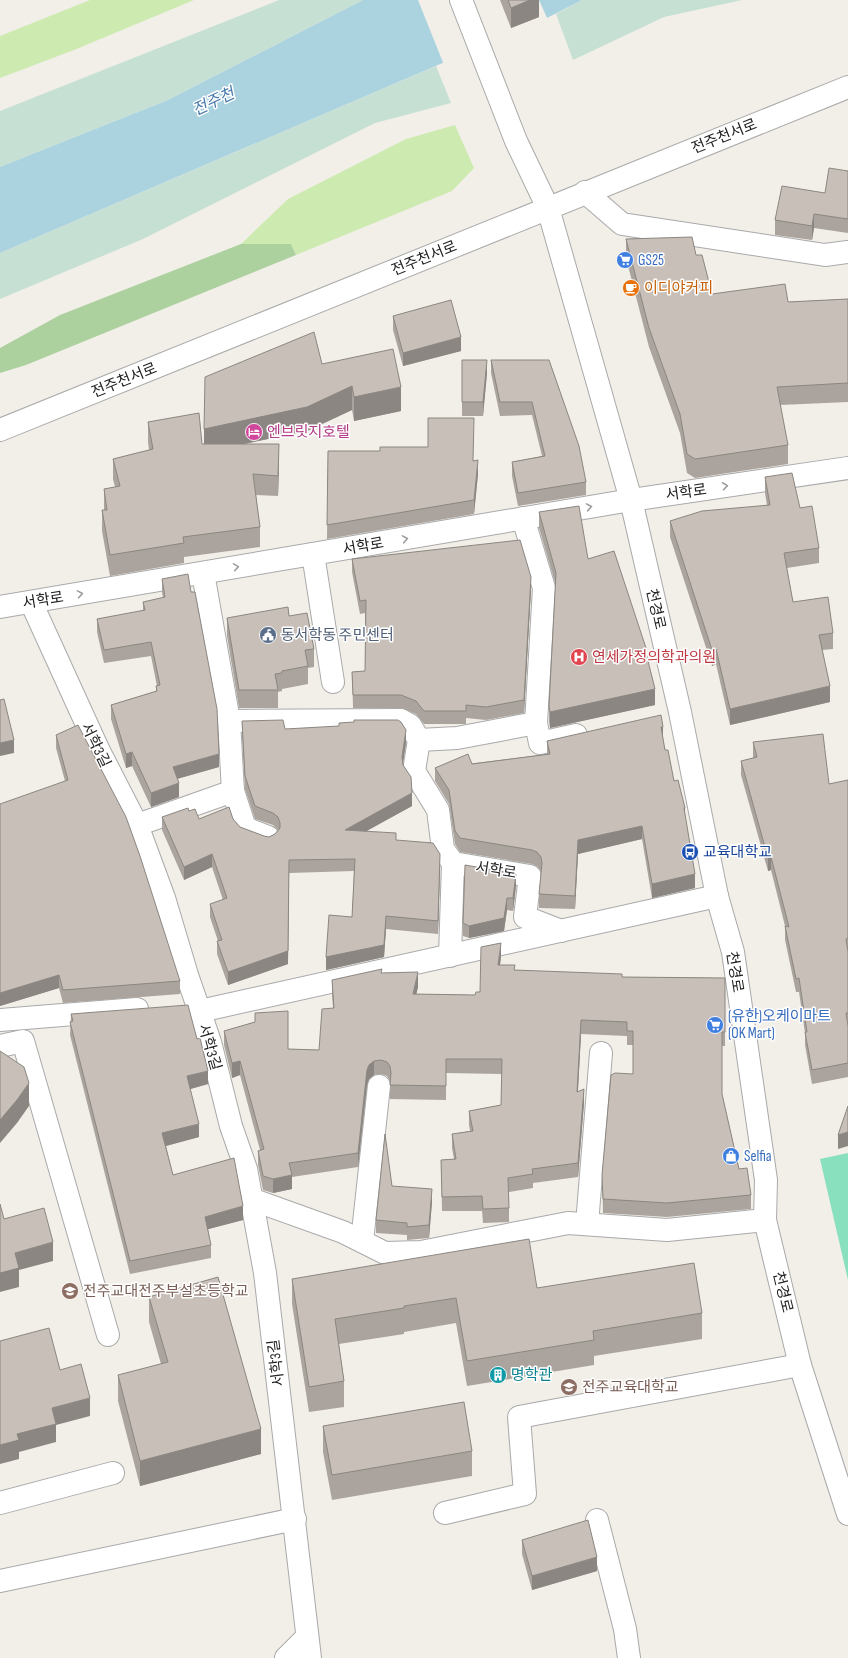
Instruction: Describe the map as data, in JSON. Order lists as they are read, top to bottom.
{
  "streets": {
    "street": [
      "전주천서로",
      "서학로",
      "천경로",
      "서학3길"
    ]
  },
  "crossings": [
    ["전주천서로", "천경로"],
    ["서학로", "천경로"],
    ["서학로", "서학3길"]
  ],
  "one_way": ["서학로"],
  "water": ["전주천"],
  "places": {
    "supermarket": ["GS25", "(유한)오케이마트 (OK Mart)"],
    "cafe": ["이디야커피"],
    "hotel": ["엔브릿지호텔"],
    "public building": ["동서학동 주민센터"],
    "hospital": ["연세가정의학과의원"],
    "bus stop": ["교육대학교"],
    "shop": ["Selfia"],
    "school or university": ["전주교대전주부설초등학교", "전주교육대학교"],
    "building": ["명학관"]
  }
}
